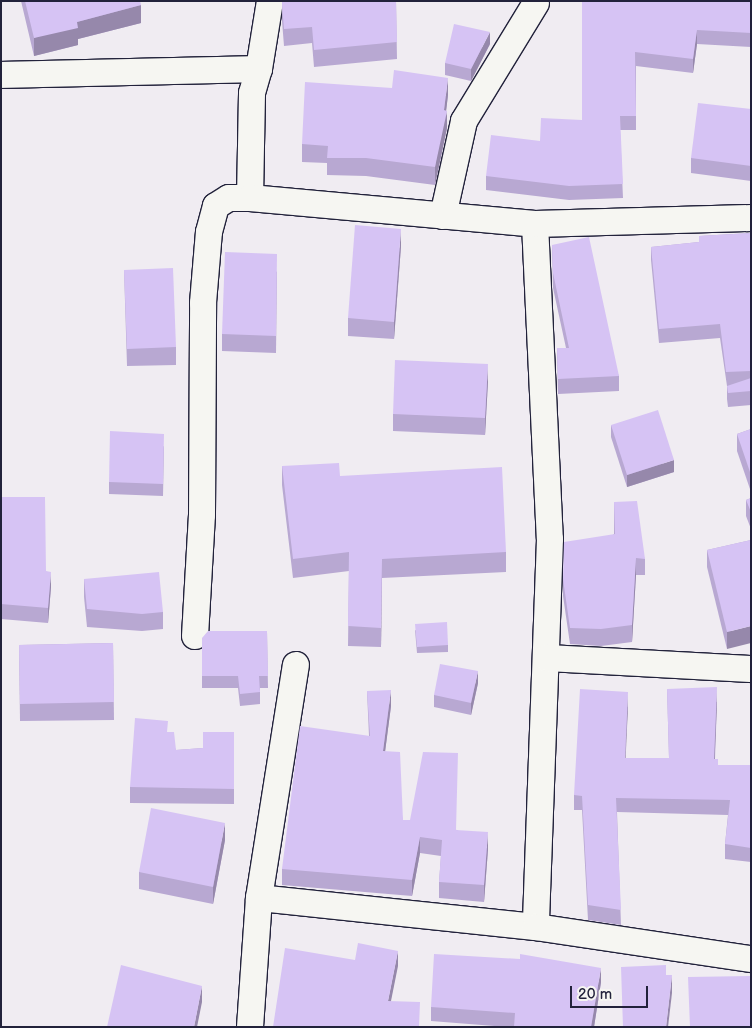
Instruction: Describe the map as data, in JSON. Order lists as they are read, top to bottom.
{
  "scale_bar": "20 m"
}
